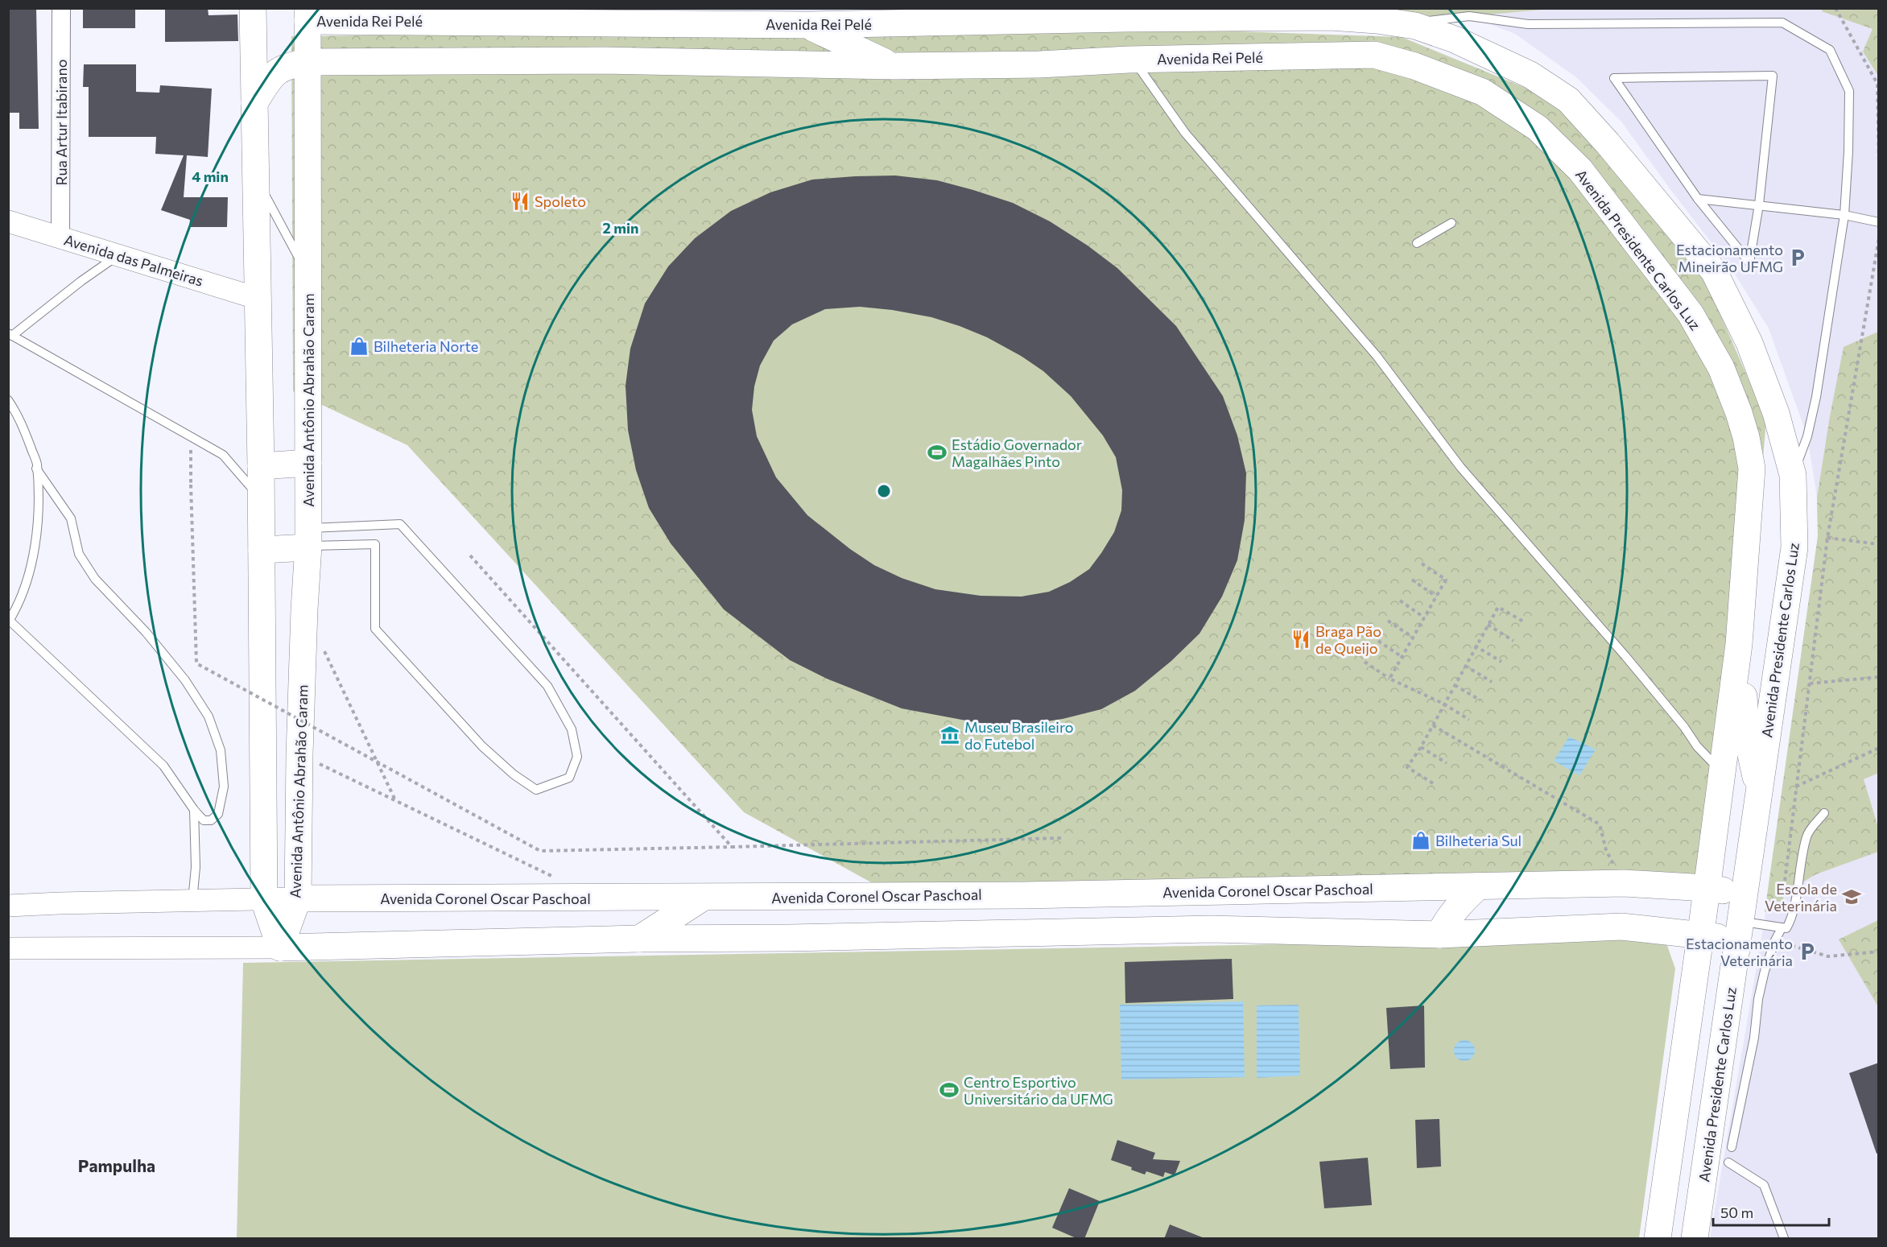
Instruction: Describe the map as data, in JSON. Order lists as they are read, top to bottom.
{
  "streets": {
    "main road": [
      "Avenida Rei Pelé",
      "Avenida Presidente Carlos Luz",
      "Avenida Antônio Abrahão Caram",
      "Avenida Coronel Oscar Paschoal"
    ],
    "street": ["Rua Artur Itabirano", "Avenida das Palmeiras"]
  },
  "crossings": [
    ["Avenida Rei Pelé", "Avenida Presidente Carlos Luz"],
    ["Avenida Rei Pelé", "Avenida Antônio Abrahão Caram"],
    ["Rua Artur Itabirano", "Avenida das Palmeiras"],
    ["Avenida Presidente Carlos Luz", "Avenida Coronel Oscar Paschoal"],
    ["Avenida das Palmeiras", "Avenida Antônio Abrahão Caram"],
    ["Avenida Antônio Abrahão Caram", "Avenida Coronel Oscar Paschoal"]
  ],
  "districts": ["Pampulha"],
  "places": {
    "restaurant": ["Spoleto", "Braga Pão de Queijo"],
    "parking": ["Estacionamento Mineirão UFMG", "Estacionamento Veterinária"],
    "shop": ["Bilheteria Norte", "Bilheteria Sul"],
    "sports": ["Estádio Governador Magalhães Pinto", "Centro Esportivo Universitário da UFMG"],
    "museum": ["Museu Brasileiro do Futebol"],
    "school or university": ["Escola de Veterinária"]
  },
  "scale_bar": "50 m",
  "rings": ["4 min", "2 min"]
}
